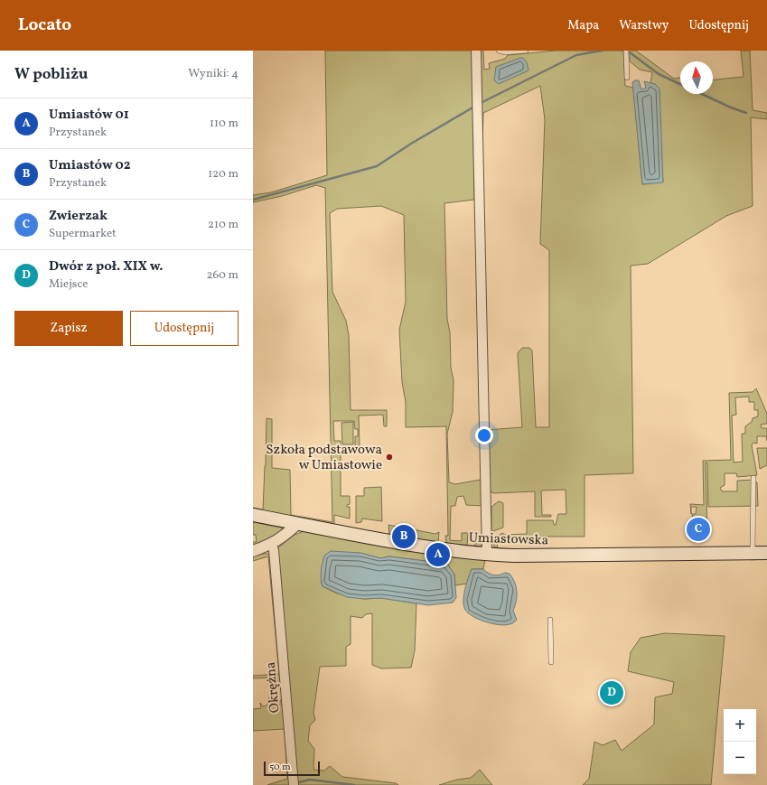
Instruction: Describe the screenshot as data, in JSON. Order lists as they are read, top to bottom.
{
  "streets": {
    "main road": ["Umiastowska"],
    "street": ["Okrężna"]
  },
  "places": ["Szkoła podstawowa w Umiastowie"],
  "scale_bar": "50 m",
  "north": "top",
  "page": {
    "header": "Locato",
    "nav": ["Mapa", "Warstwy", "Udostępnij"],
    "heading": ["W pobliżu", "Wyniki: 4"],
    "list": [
      {
        "mark": "A",
        "name": "Umiastów 01",
        "note": "Przystanek",
        "value": "110 m"
      },
      {
        "mark": "B",
        "name": "Umiastów 02",
        "note": "Przystanek",
        "value": "120 m"
      },
      {
        "mark": "C",
        "name": "Zwierzak",
        "note": "Supermarket",
        "value": "210 m"
      },
      {
        "mark": "D",
        "name": "Dwór z poł. XIX w.",
        "note": "Miejsce",
        "value": "260 m"
      }
    ],
    "buttons": ["Zapisz", "Udostępnij"],
    "pins": [
      "C",
      "B",
      "A",
      "D"
    ],
    "map_buttons": ["+", "−"],
    "scale": "50 m"
  }
}
